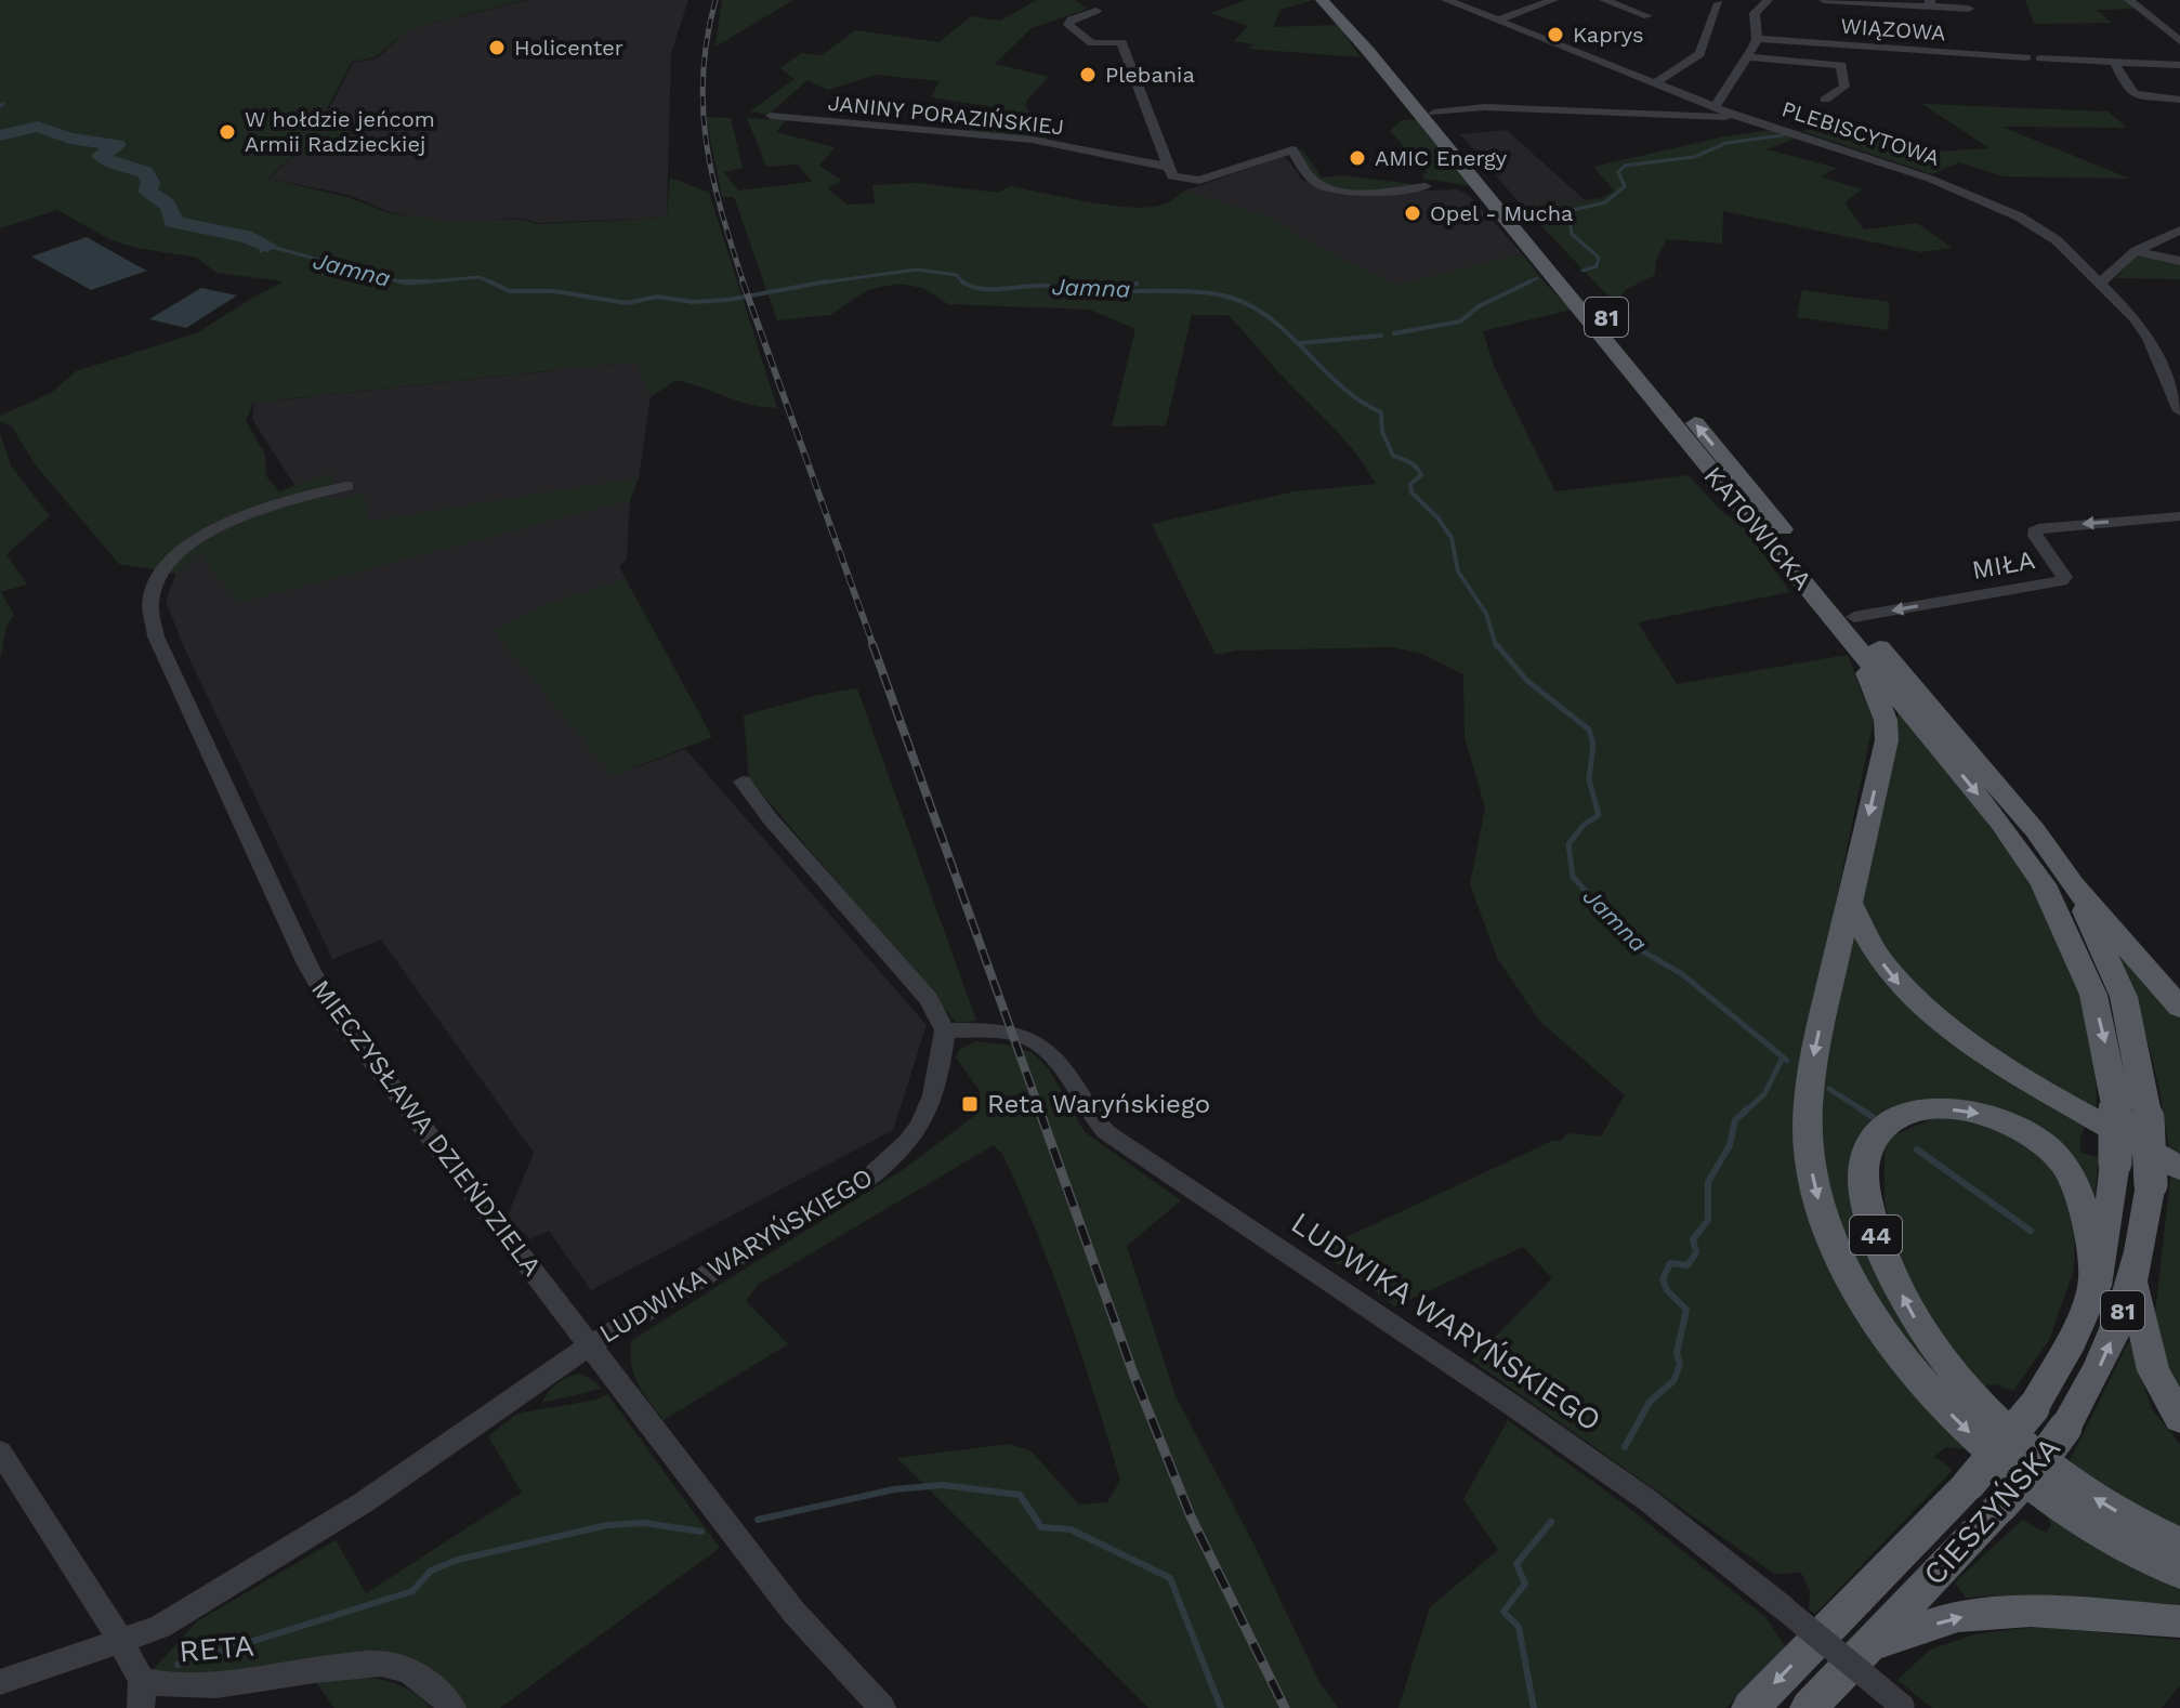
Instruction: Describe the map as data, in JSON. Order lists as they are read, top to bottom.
{
  "streets": {
    "main road": [
      "81",
      "KATOWICKA",
      "44",
      "CIESZYŃSKA"
    ],
    "street": [
      "WIĄZOWA",
      "JANINY PORAZIŃSKIEJ",
      "PLEBISCYTOWA",
      "MIŁA",
      "MIECZYSŁAWA DZIEŃDZIELA",
      "LUDWIKA WARYŃSKIEGO",
      "RETA"
    ]
  },
  "crossings": [
    ["KATOWICKA", "MIŁA"],
    ["KATOWICKA", "CIESZYŃSKA"],
    ["MIECZYSŁAWA DZIEŃDZIELA", "LUDWIKA WARYŃSKIEGO"],
    ["44", "CIESZYŃSKA"],
    ["LUDWIKA WARYŃSKIEGO", "RETA"]
  ],
  "one_way": ["MIŁA"],
  "water": ["Jamna"],
  "places": {
    "other": [
      "Kaprys",
      "Holicenter",
      "Plebania",
      "W hołdzie jeńcom Armii Radzieckiej",
      "AMIC Energy",
      "Opel - Mucha"
    ],
    "transit": ["Reta Waryńskiego"]
  }
}
